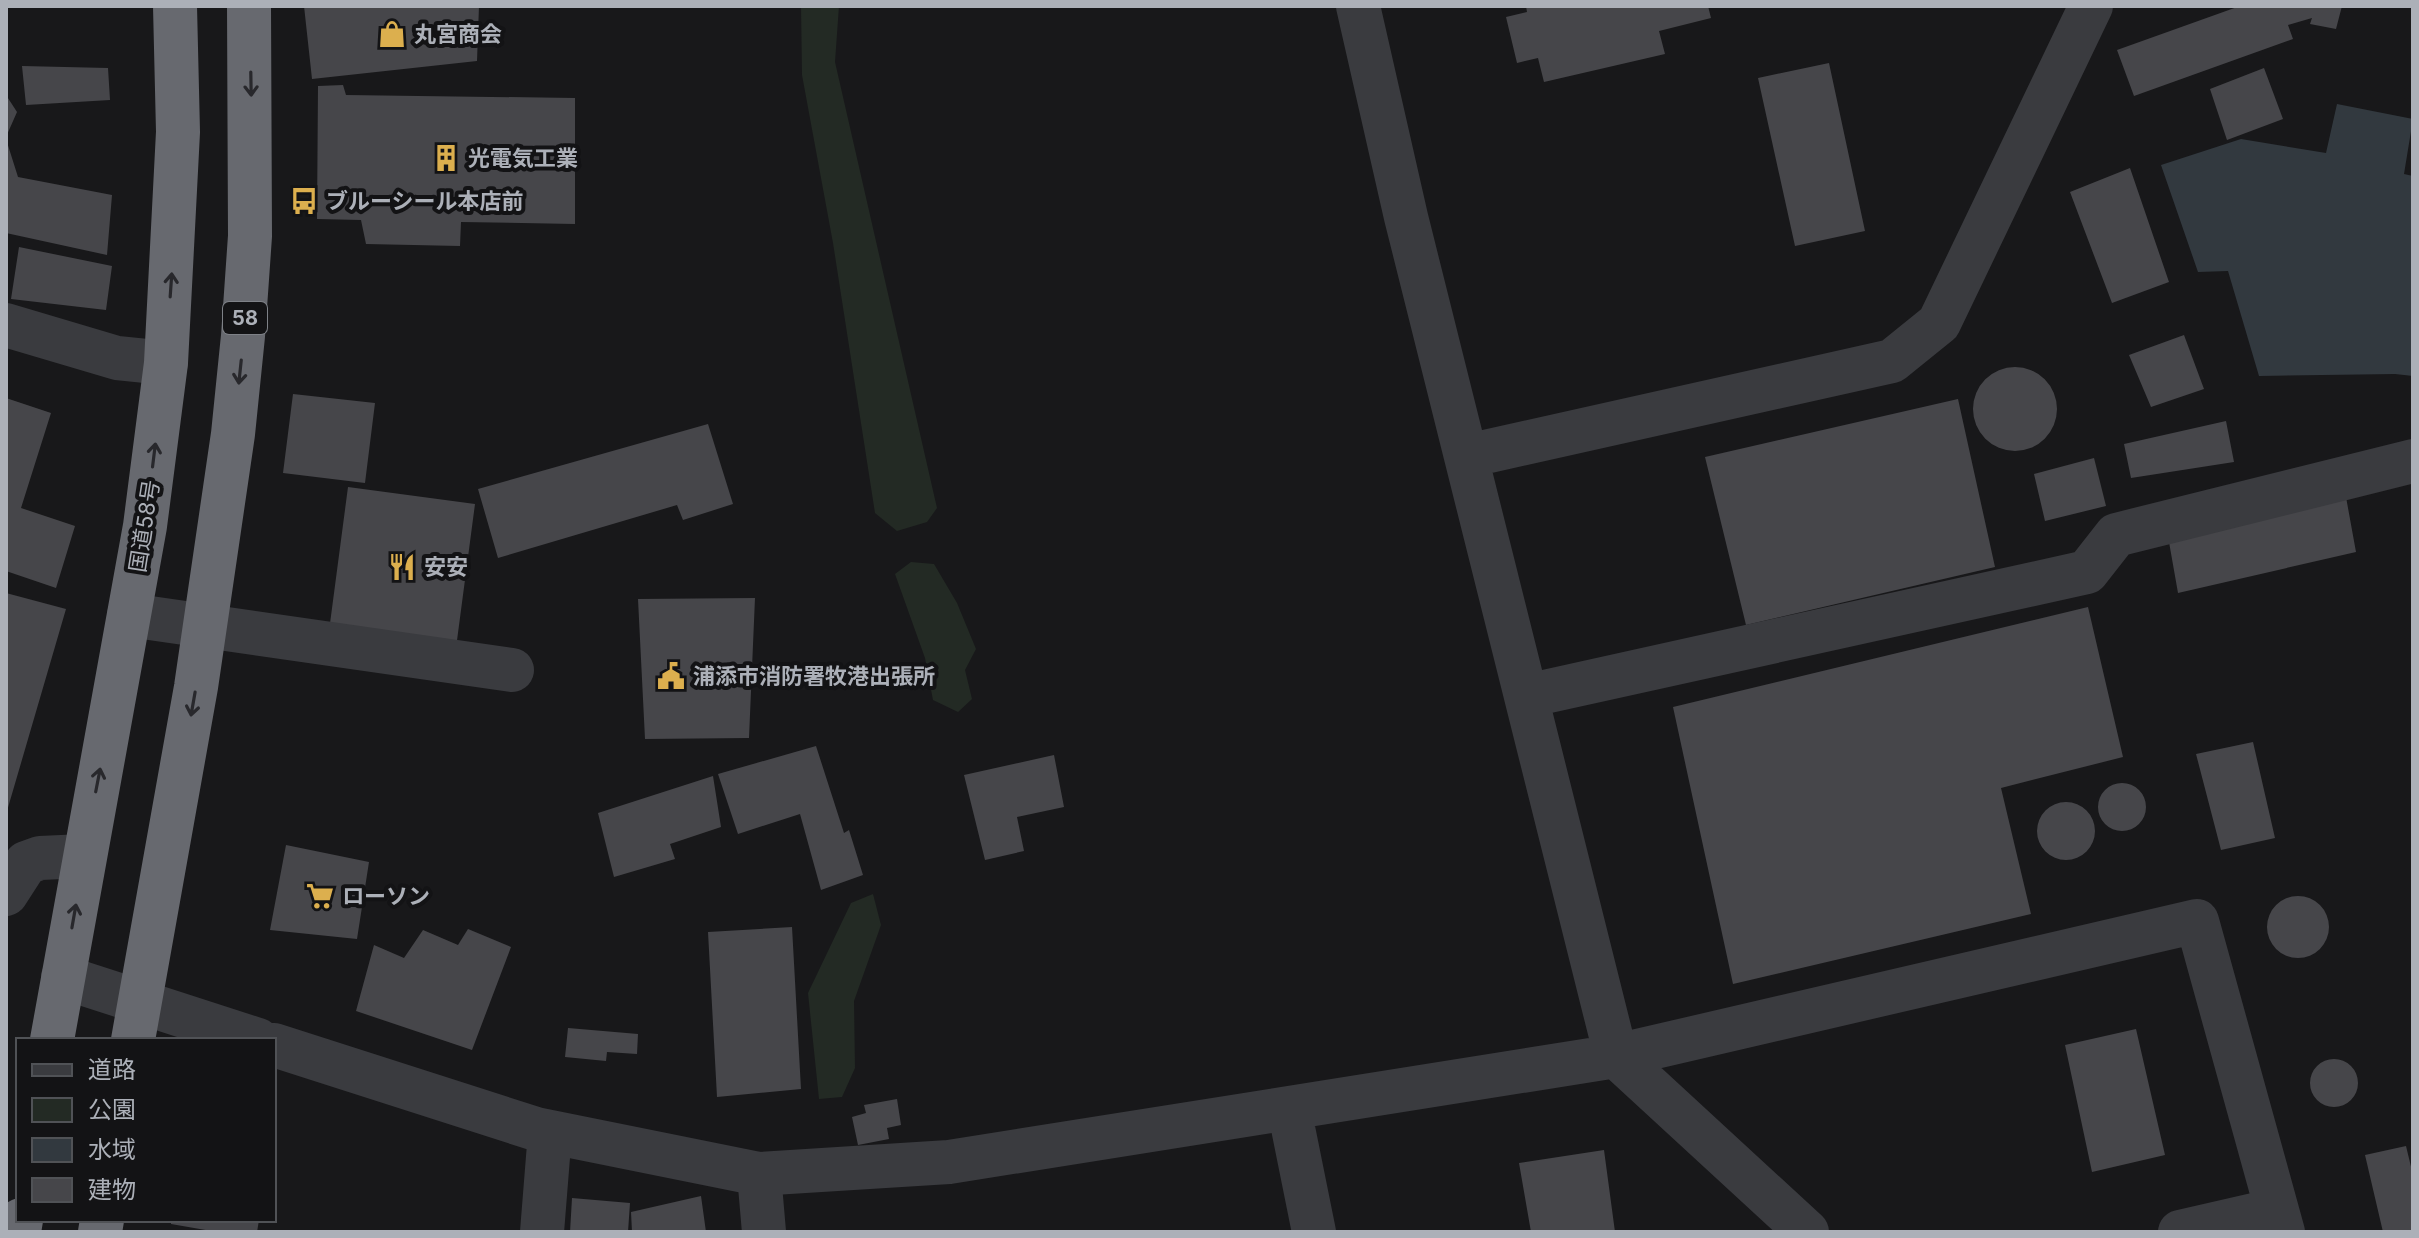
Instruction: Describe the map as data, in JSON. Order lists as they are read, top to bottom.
{
  "streets": {
    "highway": ["58", "国道58号"]
  },
  "places": {
    "shop": ["丸宮商会"],
    "building": ["光電気工業"],
    "bus stop": ["ブルーシール本店前"],
    "restaurant": ["安安"],
    "public building": ["浦添市消防署牧港出張所"],
    "supermarket": ["ローソン"]
  },
  "legend": [
    "道路",
    "公園",
    "水域",
    "建物"
  ]
}
